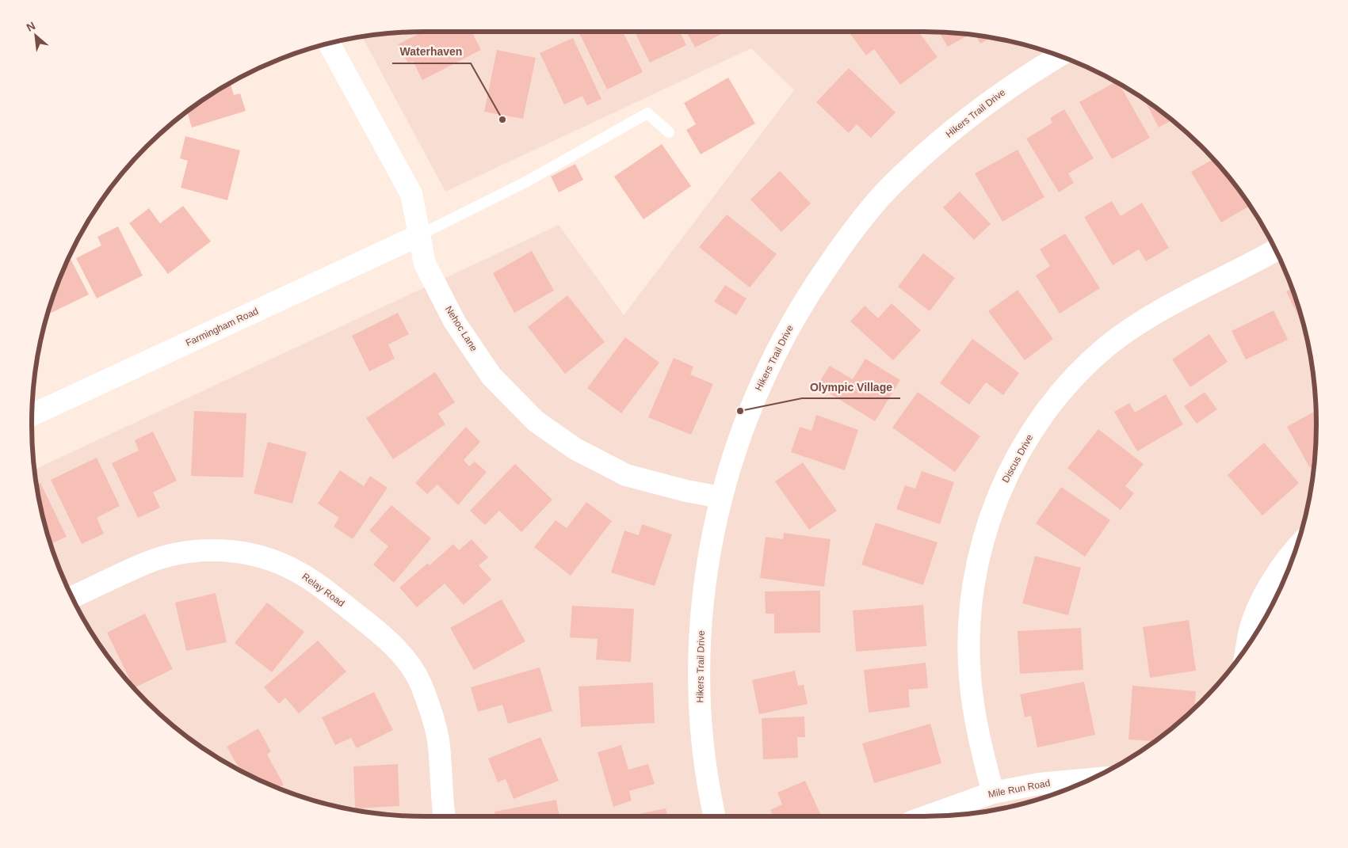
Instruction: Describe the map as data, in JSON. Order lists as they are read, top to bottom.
{
  "streets": {
    "street": [
      "Hikers Trail Drive",
      "Farmingham Road",
      "Nehoc Lane",
      "Discus Drive",
      "Relay Road",
      "Mile Run Road"
    ]
  },
  "crossings": [
    ["Hikers Trail Drive", "Nehoc Lane"],
    ["Farmingham Road", "Nehoc Lane"],
    ["Discus Drive", "Mile Run Road"]
  ],
  "places": ["Waterhaven", "Olympic Village"],
  "north": "top left"
}
